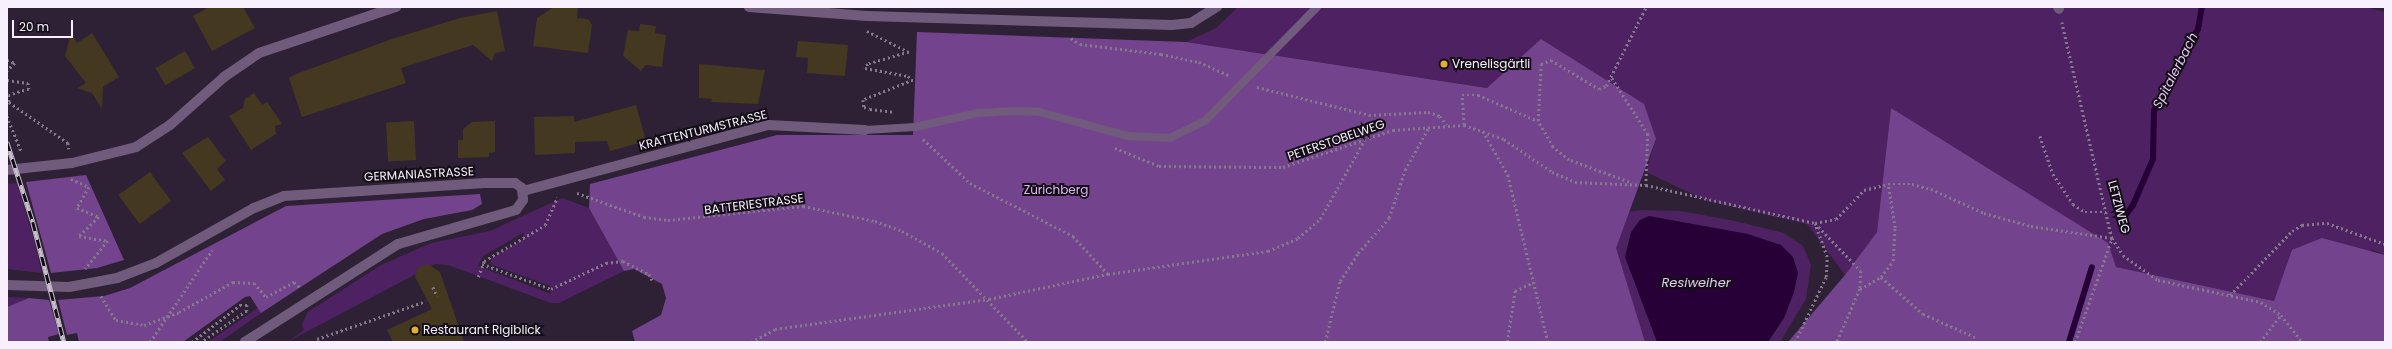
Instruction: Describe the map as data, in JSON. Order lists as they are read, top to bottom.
{
  "streets": {
    "street": ["KRATTENTURMSTRASSE", "GERMANIASTRASSE"],
    "path": ["PETERSTOBELWEG", "BATTERIESTRASSE", "LETZIWEG"]
  },
  "crossings": [
    ["KRATTENTURMSTRASSE", "GERMANIASTRASSE"],
    ["KRATTENTURMSTRASSE", "BATTERIESTRASSE"]
  ],
  "water": ["Spitalerbach", "Resiweiher"],
  "parks": ["Zürichberg"],
  "places": ["Vrenelisgärtli", "Restaurant Rigiblick"],
  "scale_bar": "20 m"
}
